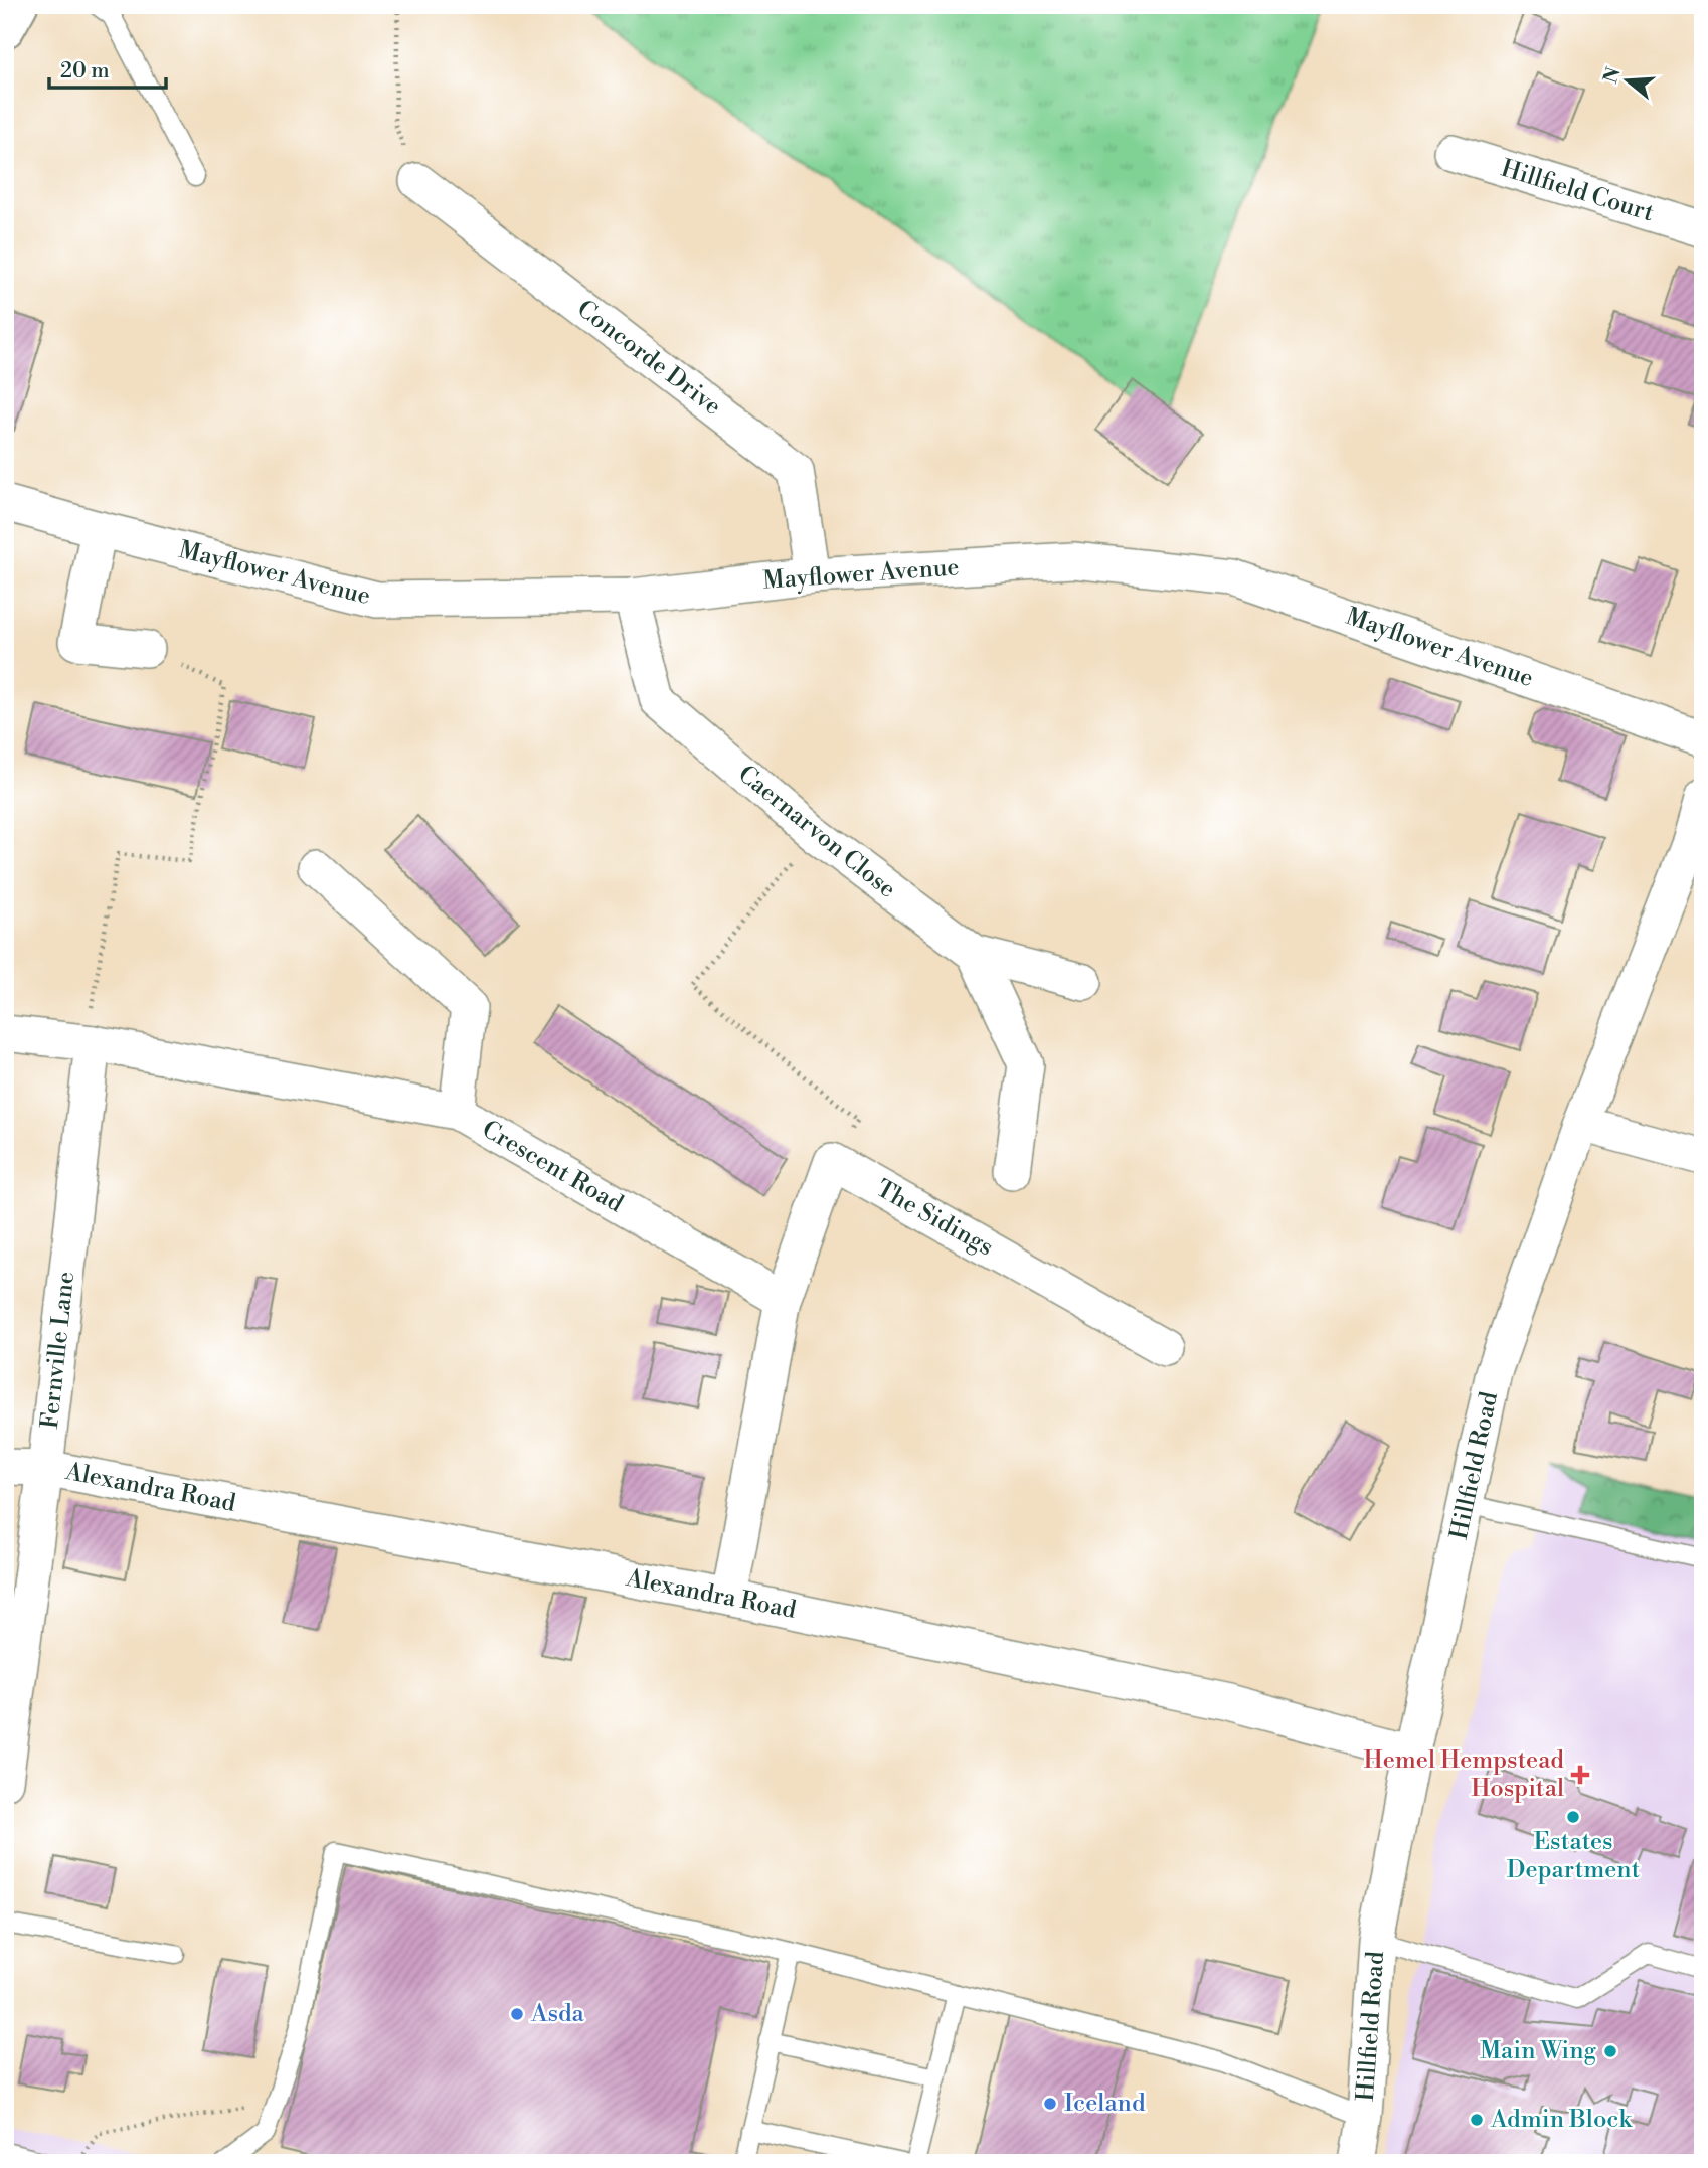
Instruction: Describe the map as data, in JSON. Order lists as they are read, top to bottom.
{
  "streets": {
    "street": [
      "Hillfield Court",
      "Concorde Drive",
      "Mayflower Avenue",
      "Caernarvon Close",
      "Crescent Road",
      "The Sidings",
      "Fernville Lane",
      "Hillfield Road",
      "Alexandra Road"
    ]
  },
  "crossings": [
    ["Concorde Drive", "Mayflower Avenue"],
    ["Mayflower Avenue", "Caernarvon Close"],
    ["Crescent Road", "The Sidings"],
    ["Crescent Road", "Fernville Lane"],
    ["Fernville Lane", "Alexandra Road"],
    ["Hillfield Road", "Alexandra Road"]
  ],
  "places": {
    "health": ["Hemel Hempstead Hospital"],
    "other": [
      "Estates Department",
      "Asda",
      "Main Wing",
      "Iceland",
      "Admin Block"
    ]
  },
  "scale_bar": "20 m",
  "north": "left"
}
